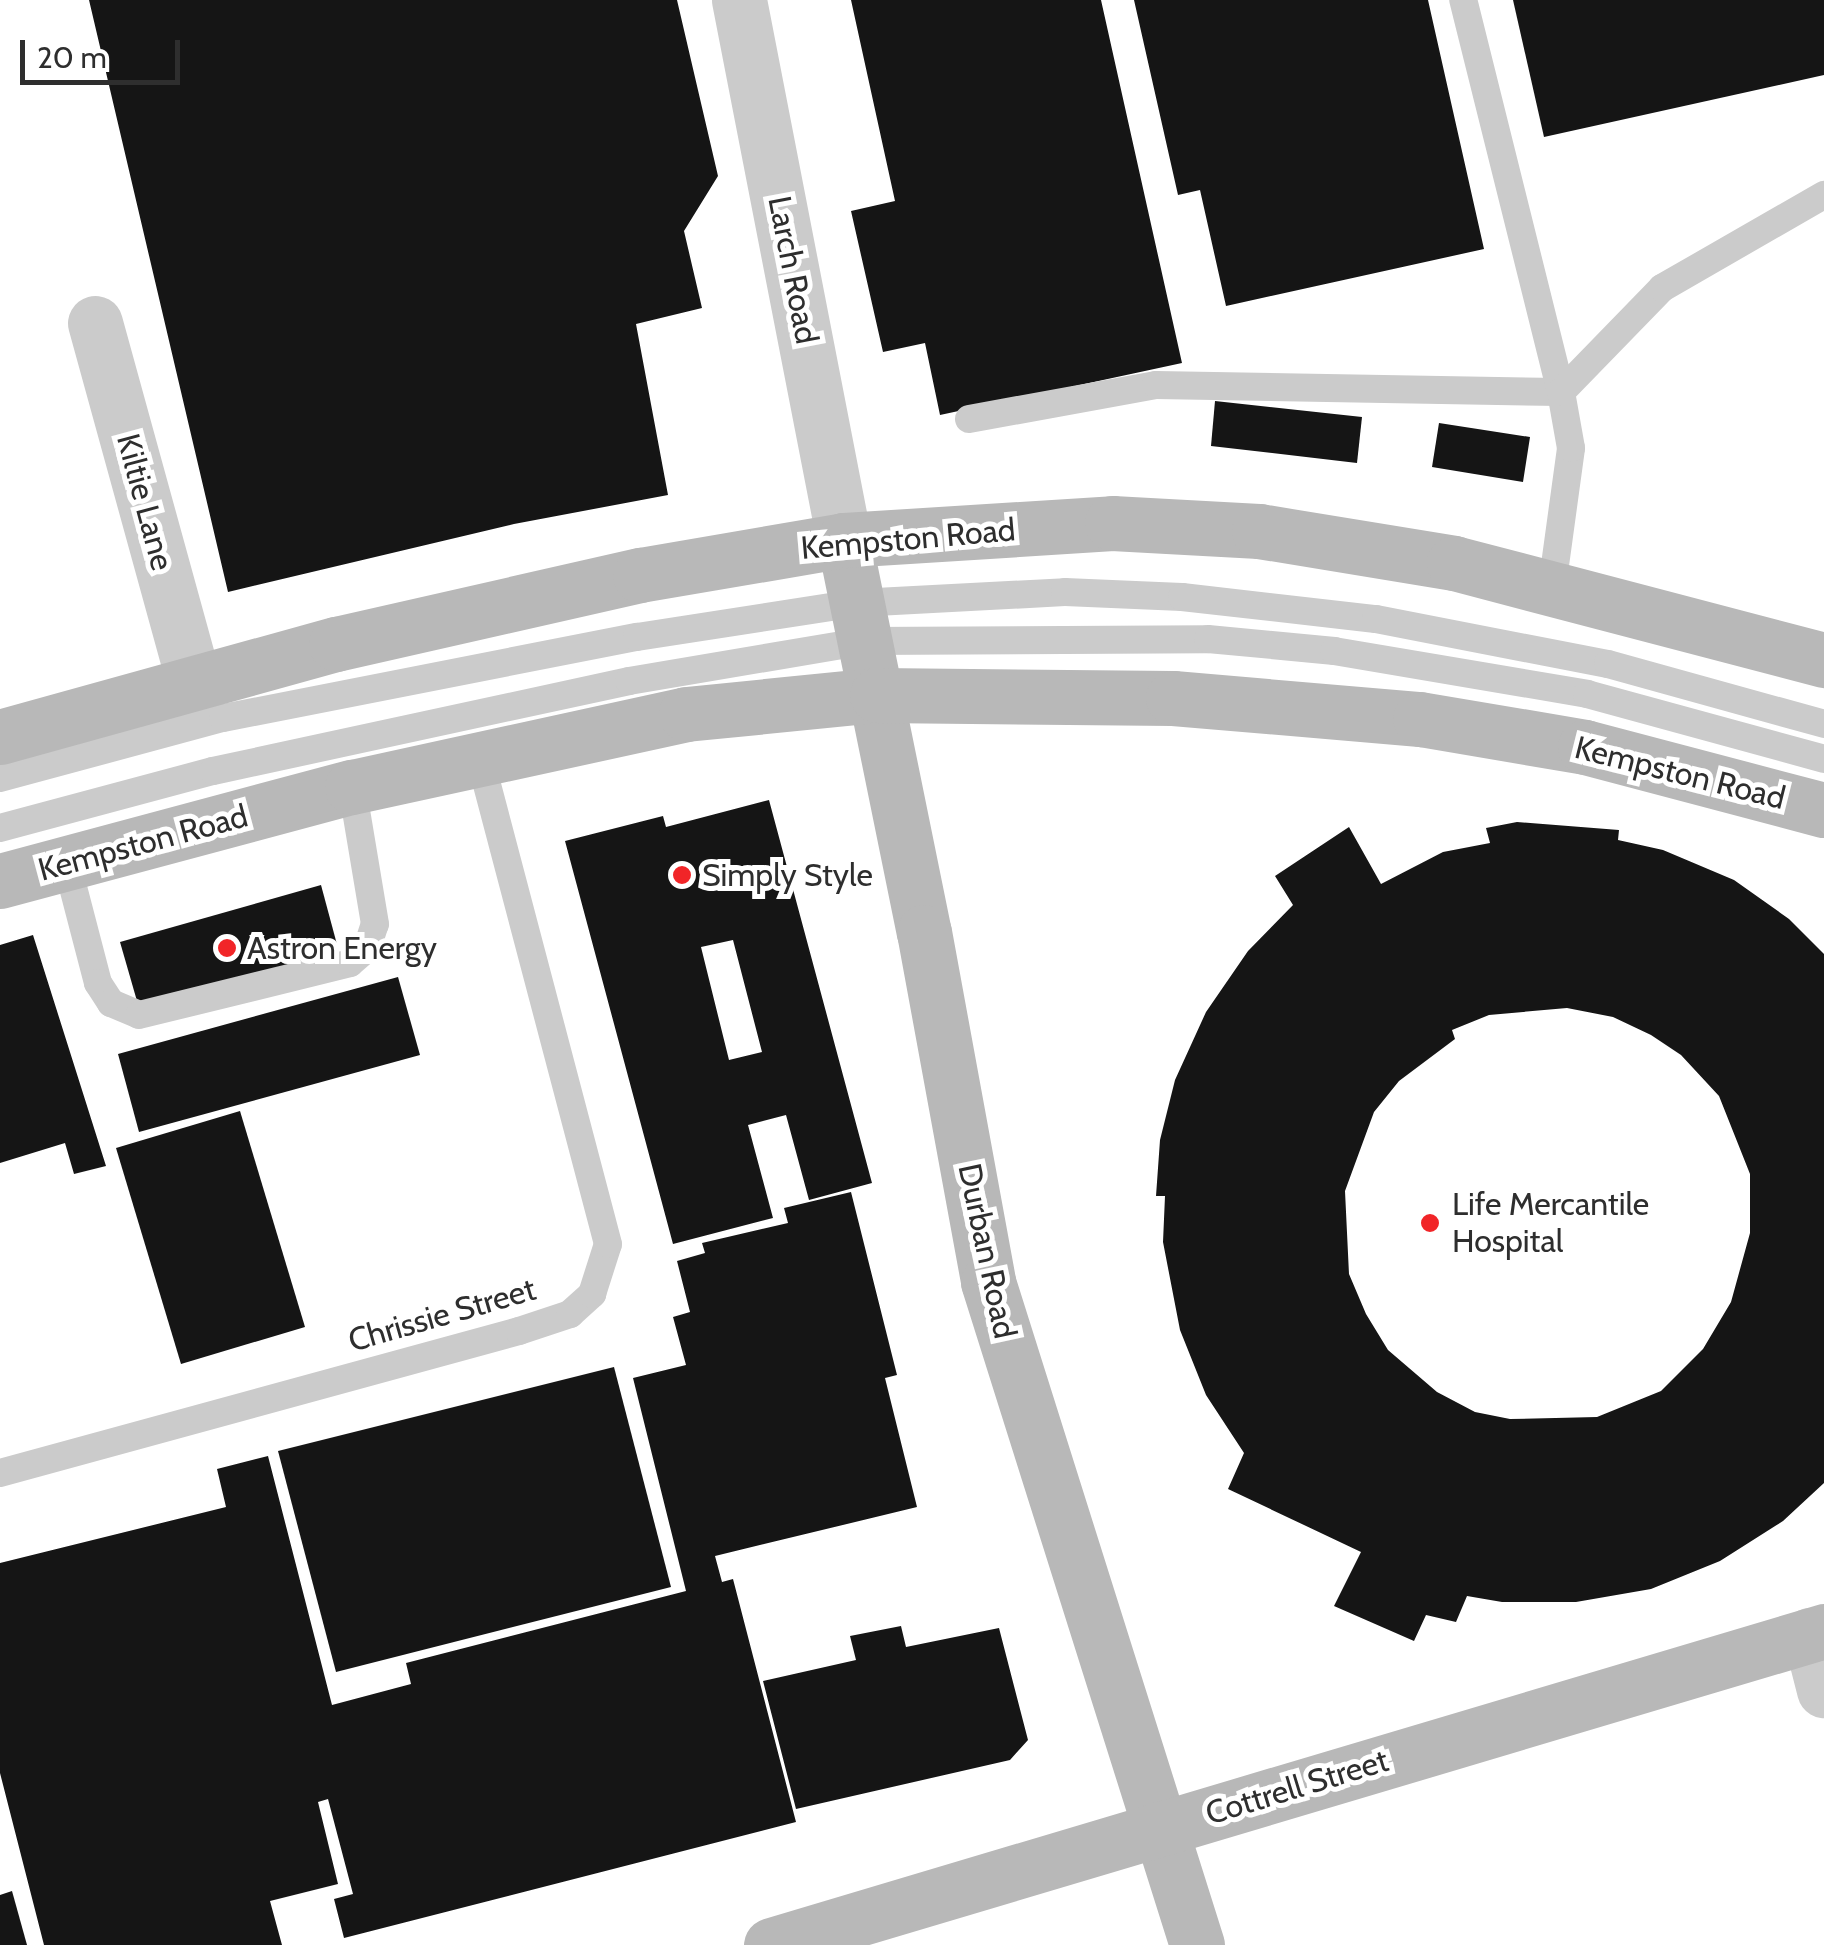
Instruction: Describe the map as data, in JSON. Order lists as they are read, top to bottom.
{
  "streets": {
    "main road": ["Kempston Road", "Durban Road", "Cottrell Street"],
    "street": ["Larch Road", "Kiltie Lane"],
    "lane": ["Chrissie Street"]
  },
  "crossings": [
    ["Larch Road", "Kempston Road"],
    ["Larch Road", "Durban Road"],
    ["Kiltie Lane", "Kempston Road"],
    ["Kempston Road", "Durban Road"],
    ["Kempston Road", "Chrissie Street"],
    ["Durban Road", "Cottrell Street"]
  ],
  "places": ["Simply Style", "Astron Energy", "Life Mercantile Hospital"],
  "scale_bar": "20 m"
}
